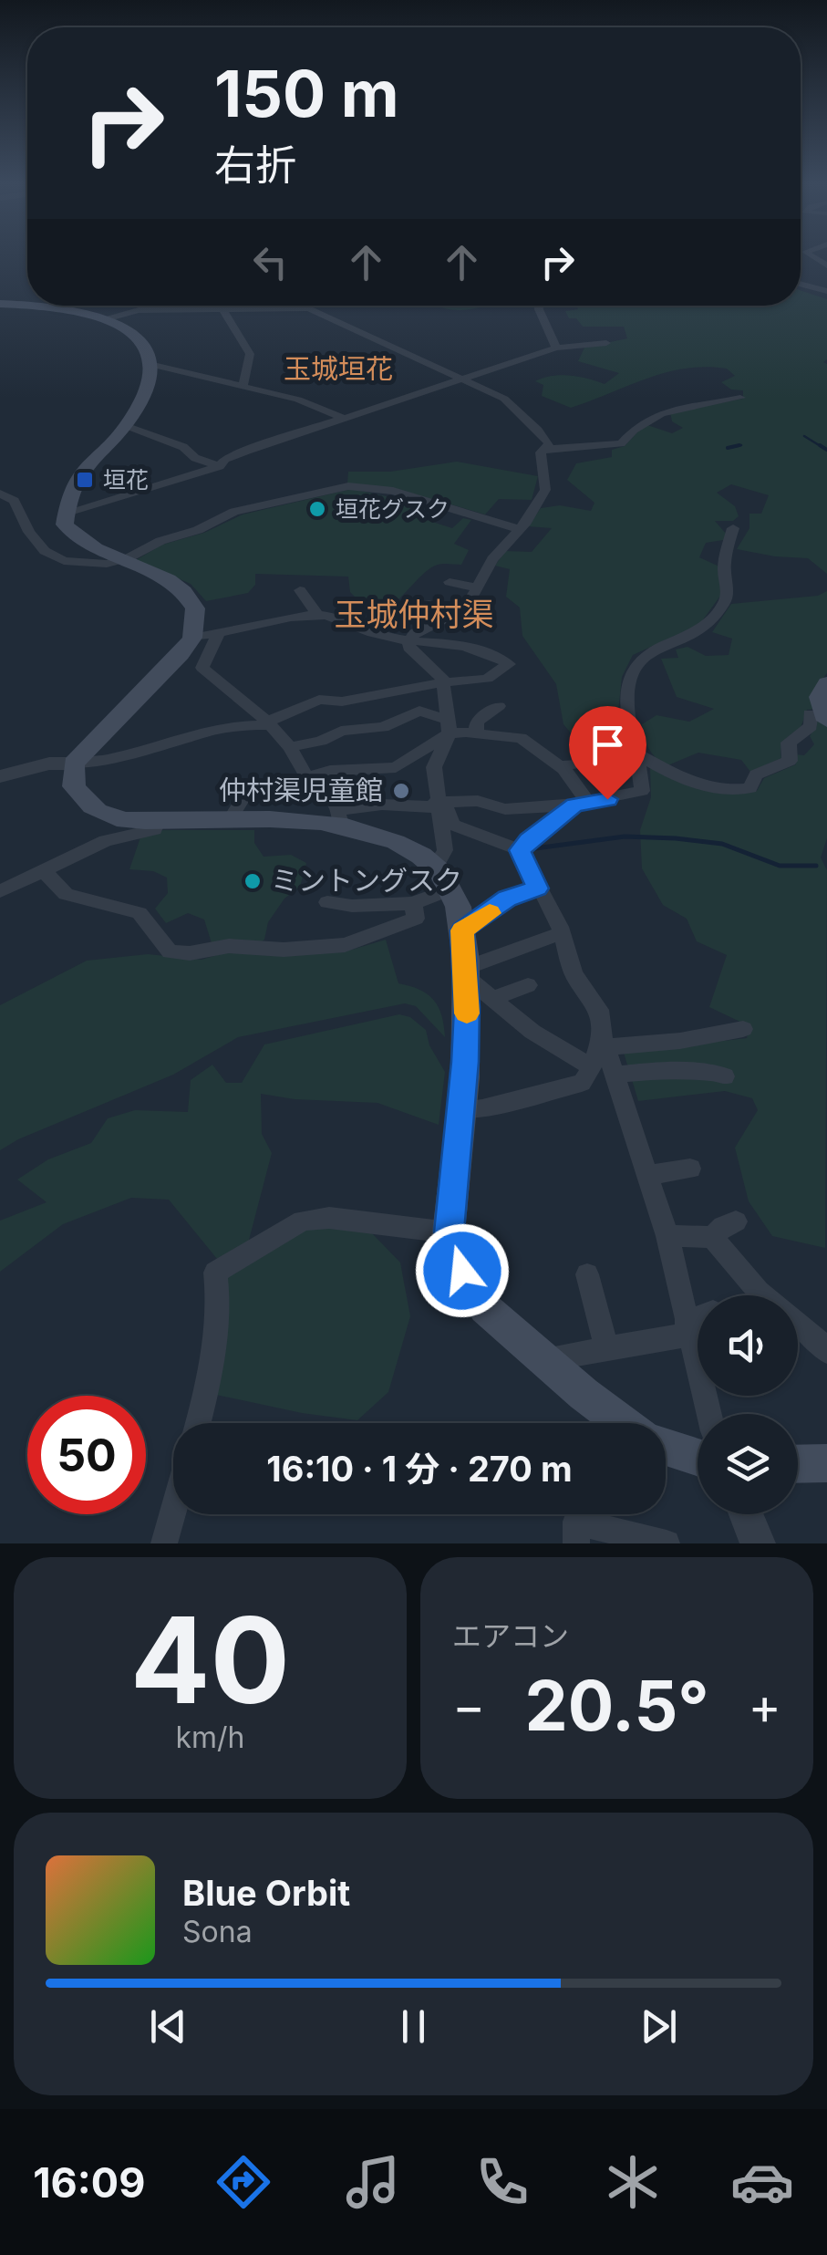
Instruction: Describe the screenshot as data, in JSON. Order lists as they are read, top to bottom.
{
  "districts": ["玉城垣花", "玉城仲村渠"],
  "places": {
    "transit": ["垣花"],
    "other": ["垣花グスク", "仲村渠児童館", "ミントングスク"]
  },
  "page": {
    "turn": ["150 m", "右折"],
    "limit": "50",
    "trip": "16:10 · 1 分 · 270 m",
    "tile": [
      ["40", "km/h"],
      "エアコン"
    ],
    "heat": ["−", "20.5°", "+"],
    "song": ["Blue Orbit", "Sona"],
    "tabs": "16:09"
  }
}
